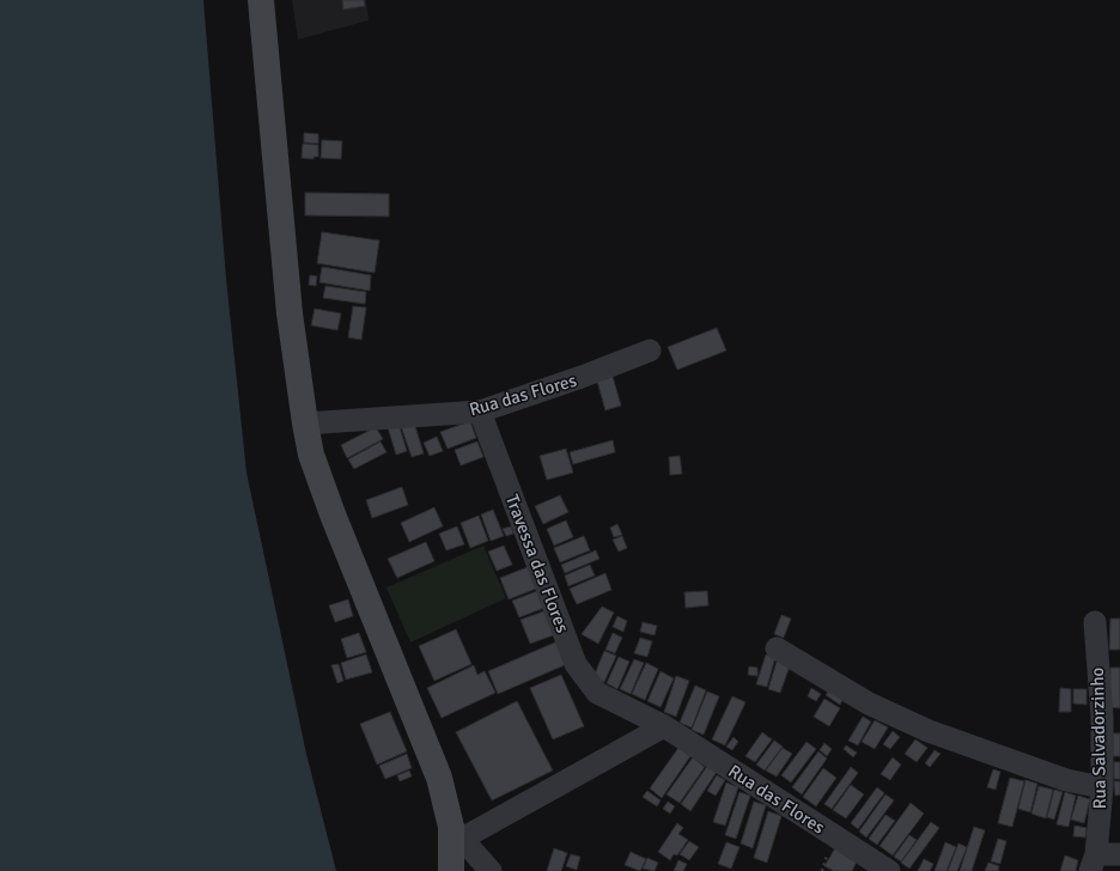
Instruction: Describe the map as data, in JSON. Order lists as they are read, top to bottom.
{
  "streets": {
    "street": ["Rua das Flores", "Travessa das Flores", "Rua Salvadorzinho"]
  },
  "crossings": [
    ["Rua das Flores", "Travessa das Flores"]
  ]
}
